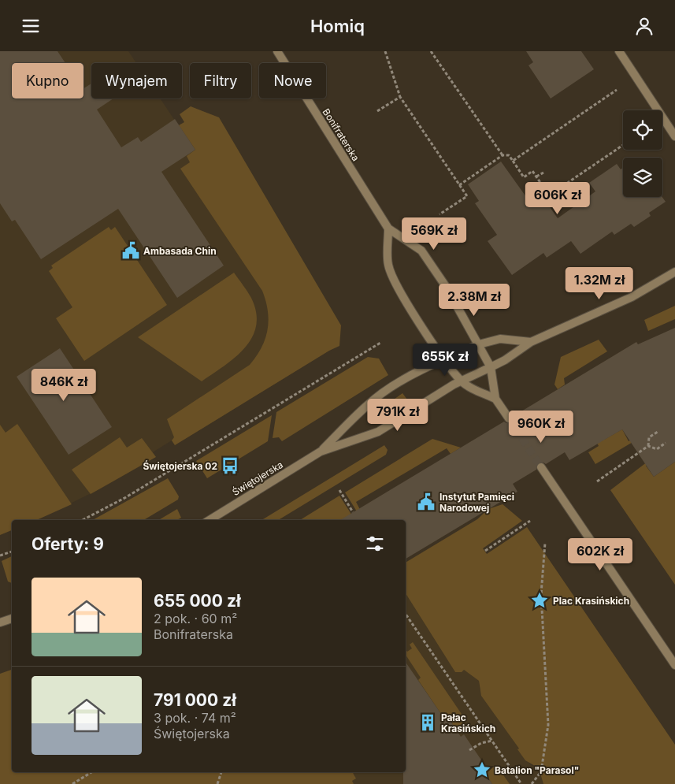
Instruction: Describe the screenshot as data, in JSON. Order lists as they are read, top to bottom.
{
  "streets": {
    "street": ["Bonifraterska", "Świętojerska"]
  },
  "crossings": [
    ["Bonifraterska", "Świętojerska"]
  ],
  "places": {
    "public building": ["Ambasada Chin", "Instytut Pamięci Narodowej"],
    "bus stop": ["Świętojerska 02"],
    "place": ["Plac Krasińskich", "Batalion \"Parasol\""],
    "building": ["Pałac Krasińskich"]
  },
  "page": {
    "header": "Homiq",
    "chip": [
      "Kupno",
      "Wynajem",
      "Filtry",
      "Nowe"
    ],
    "price": [
      "606K zł",
      "569K zł",
      "1.32M zł",
      "2.38M zł",
      "655K zł",
      "846K zł",
      "791K zł",
      "960K zł",
      "602K zł"
    ],
    "heading": "Oferty: 9",
    "list": [
      {
        "name": "655 000 zł",
        "note": "2 pok. · 60 m² · Bonifraterska"
      },
      {
        "name": "791 000 zł",
        "note": "3 pok. · 74 m² · Świętojerska"
      }
    ]
  }
}
